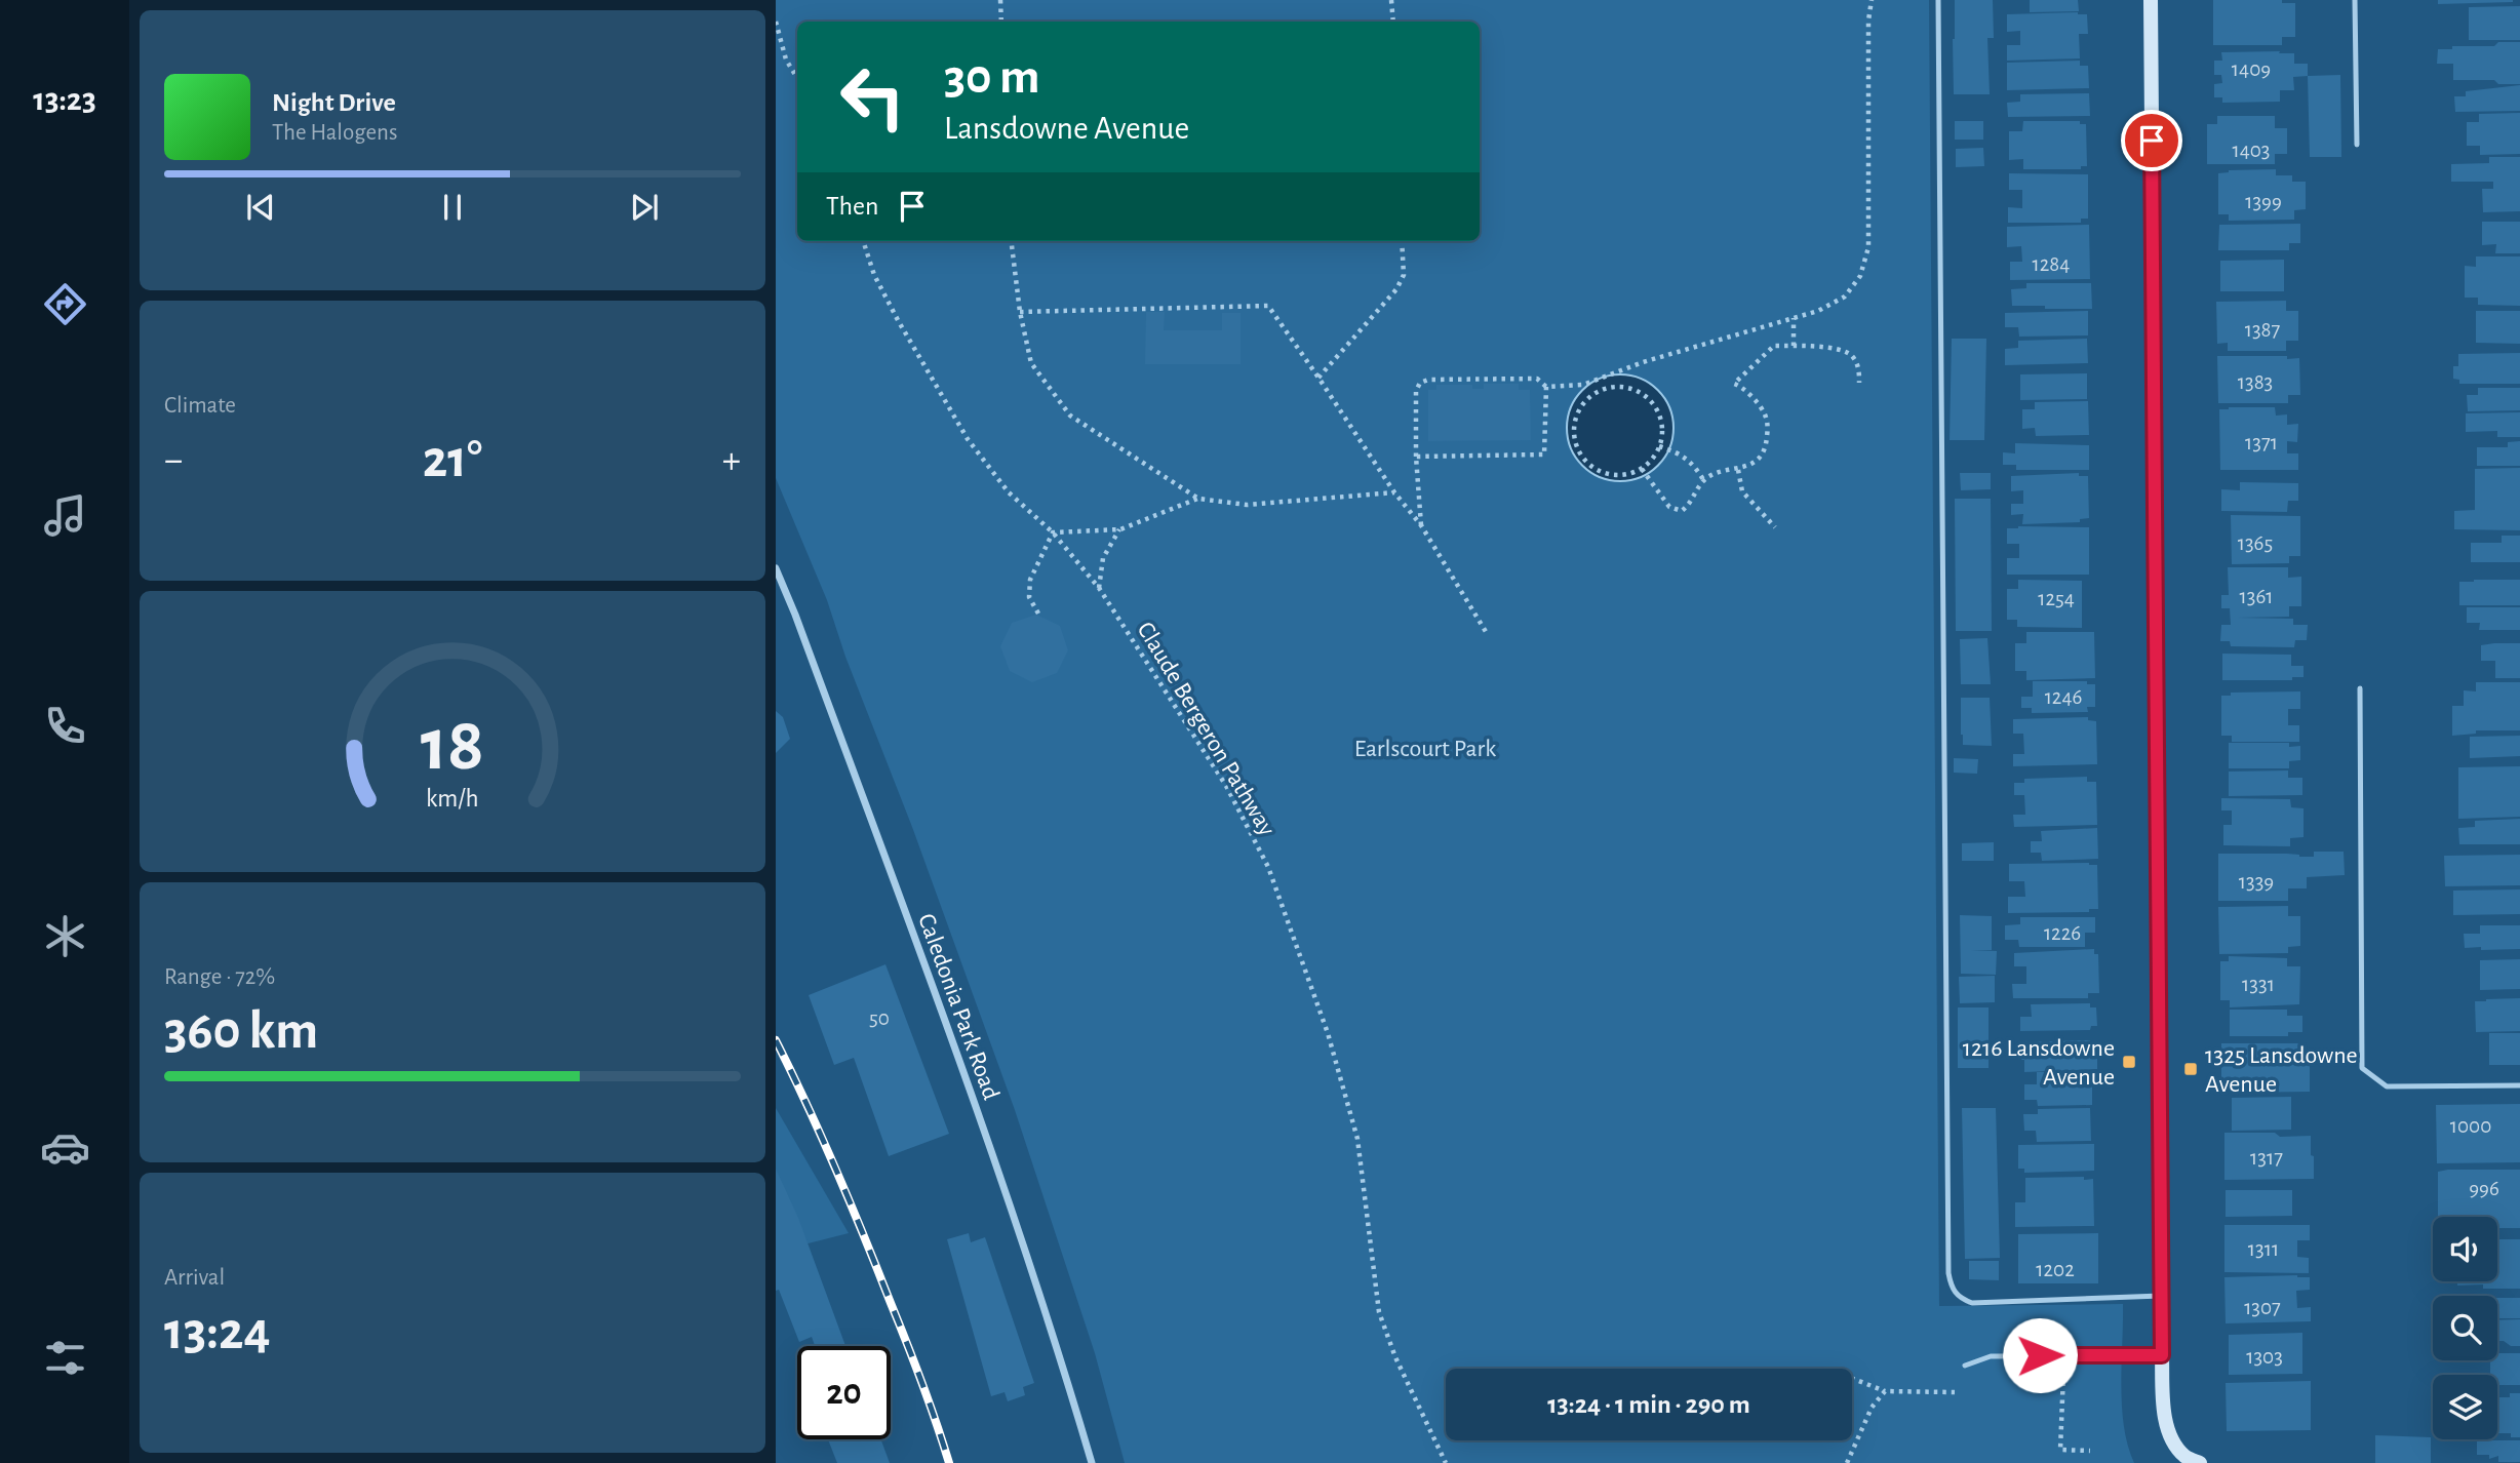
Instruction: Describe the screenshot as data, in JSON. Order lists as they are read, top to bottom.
{
  "streets": {
    "street": ["Caledonia Park Road"],
    "path": ["Claude Bergeron Pathway"]
  },
  "parks": ["Earlscourt Park"],
  "places": {
    "transit": ["1216 Lansdowne Avenue", "1325 Lansdowne Avenue"]
  },
  "house_numbers": [
    "1409",
    "1403",
    "1399",
    "1284",
    "1387",
    "1383",
    "1371",
    "1365",
    "1361",
    "1254",
    "1246",
    "1339",
    "1226",
    "1331",
    "50",
    "1000",
    "1317",
    "996",
    "1311",
    "1202",
    "1307",
    "1303"
  ],
  "page": {
    "tabs": "13:23",
    "turn": ["30 m", "Lansdowne Avenue"],
    "song": ["Night Drive", "The Halogens"],
    "then": "Then",
    "tile": [
      "Climate",
      ["Range · 72%", "360 km"],
      ["Arrival", "13:24"]
    ],
    "heat": ["−", "21°", "+"],
    "limit": "20",
    "trip": "13:24 · 1 min · 290 m",
    "gauge": ["18", "km/h"]
  }
}
